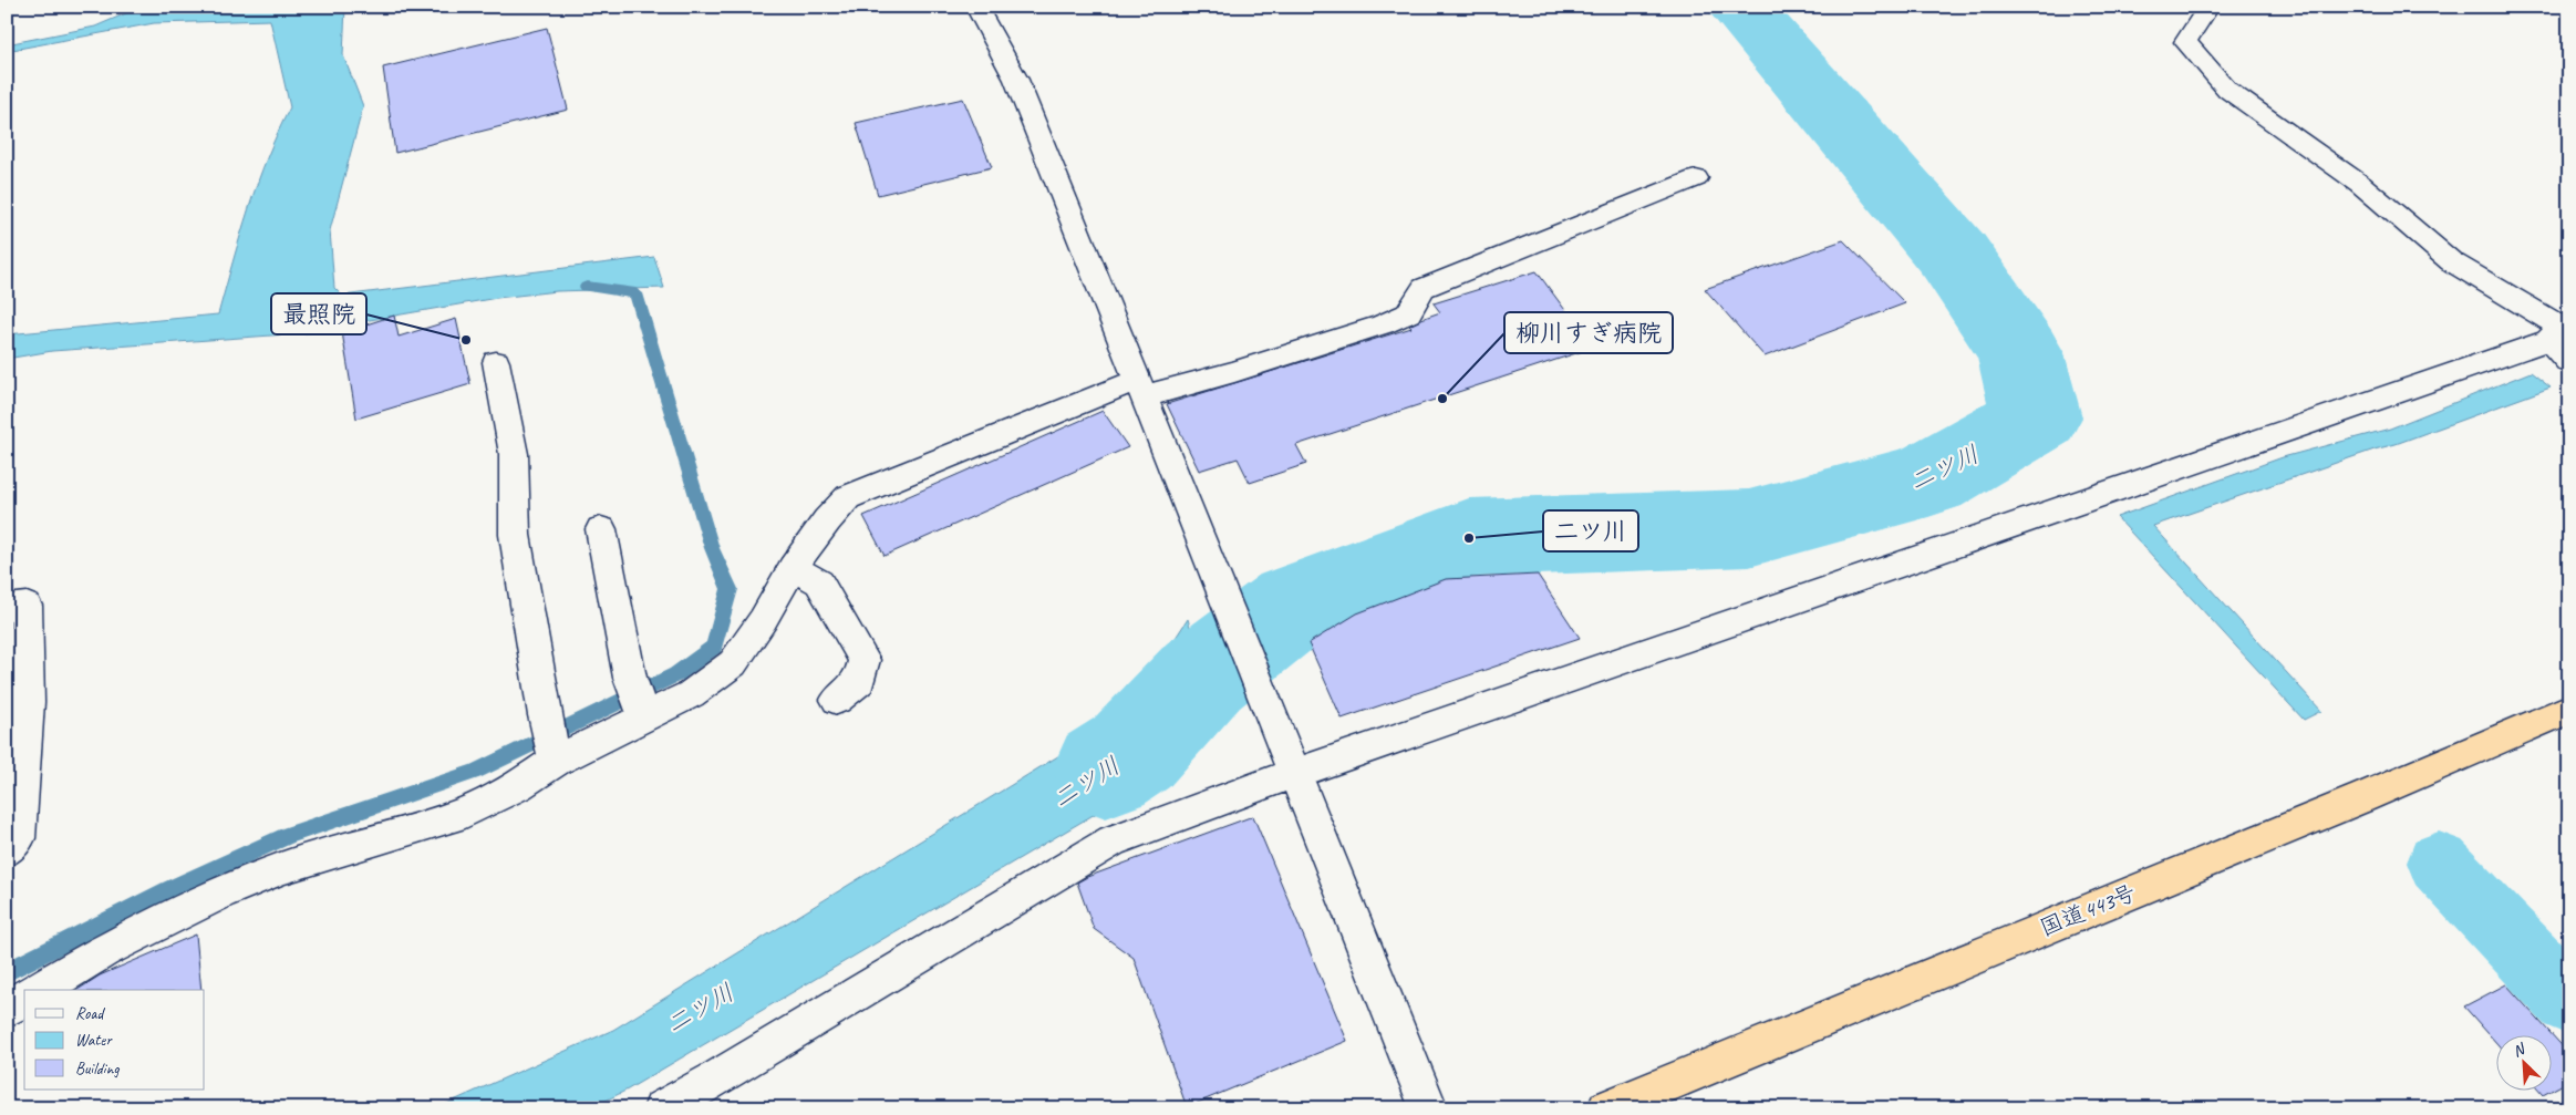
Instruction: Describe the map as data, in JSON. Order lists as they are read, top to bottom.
{
  "streets": {
    "highway": ["国道443号"]
  },
  "water": ["二ツ川"],
  "places": ["最照院", "柳川すぎ病院", "二ツ川"],
  "legend": ["Road", "Water", "Building"],
  "north": "top left"
}
